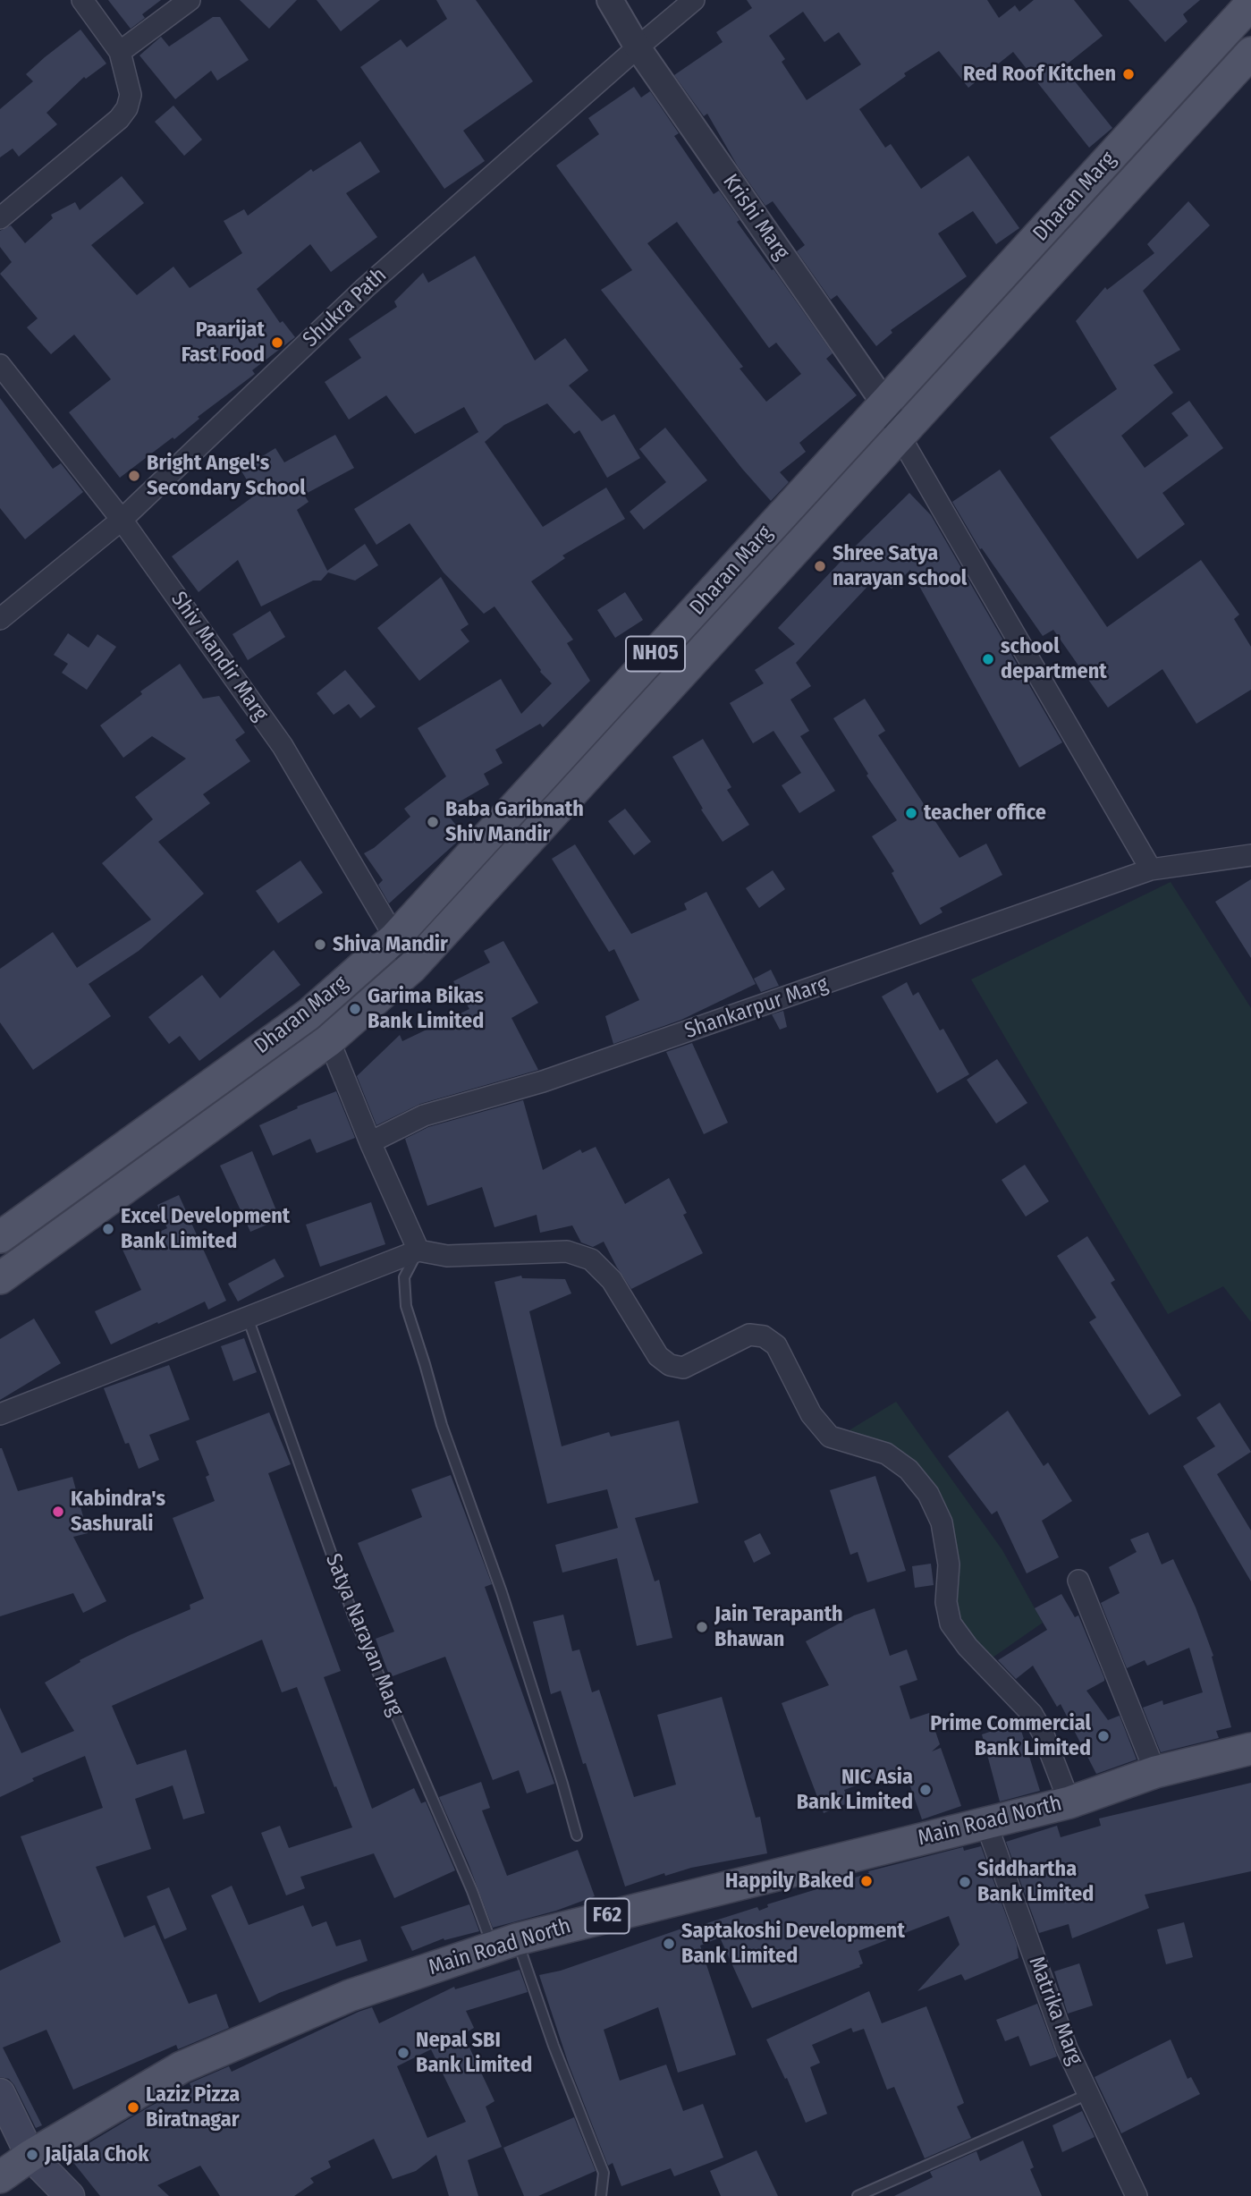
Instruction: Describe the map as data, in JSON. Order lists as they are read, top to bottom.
{
  "streets": {
    "main road": [
      "Dharan Marg",
      "NH05",
      "Main Road North",
      "F62"
    ],
    "street": [
      "Krishi Marg",
      "Shukra Path",
      "Shiv Mandir Marg",
      "Shankarpur Marg",
      "Matrika Marg"
    ],
    "lane": ["Satya Narayan Marg"]
  },
  "crossings": [
    ["Dharan Marg", "Krishi Marg"],
    ["Dharan Marg", "Shiv Mandir Marg"],
    ["Krishi Marg", "Shukra Path"],
    ["Shukra Path", "Shiv Mandir Marg"],
    ["Satya Narayan Marg", "Main Road North"],
    ["Main Road North", "Matrika Marg"]
  ],
  "places": [
    "Red Roof Kitchen",
    "Paarijat Fast Food",
    "Bright Angel's Secondary School",
    "Shree Satya narayan school",
    "school department",
    "teacher office",
    "Baba Garibnath Shiv Mandir",
    "Shiva Mandir",
    "Garima Bikas Bank Limited",
    "Excel Development Bank Limited",
    "Kabindra's Sashurali",
    "Jain Terapanth Bhawan",
    "Prime Commercial Bank Limited",
    "NIC Asia Bank Limited",
    "Happily Baked",
    "Siddhartha Bank Limited",
    "Saptakoshi Development Bank Limited",
    "Nepal SBI Bank Limited",
    "Laziz Pizza Biratnagar",
    "Jaljala Chok"
  ]
}
